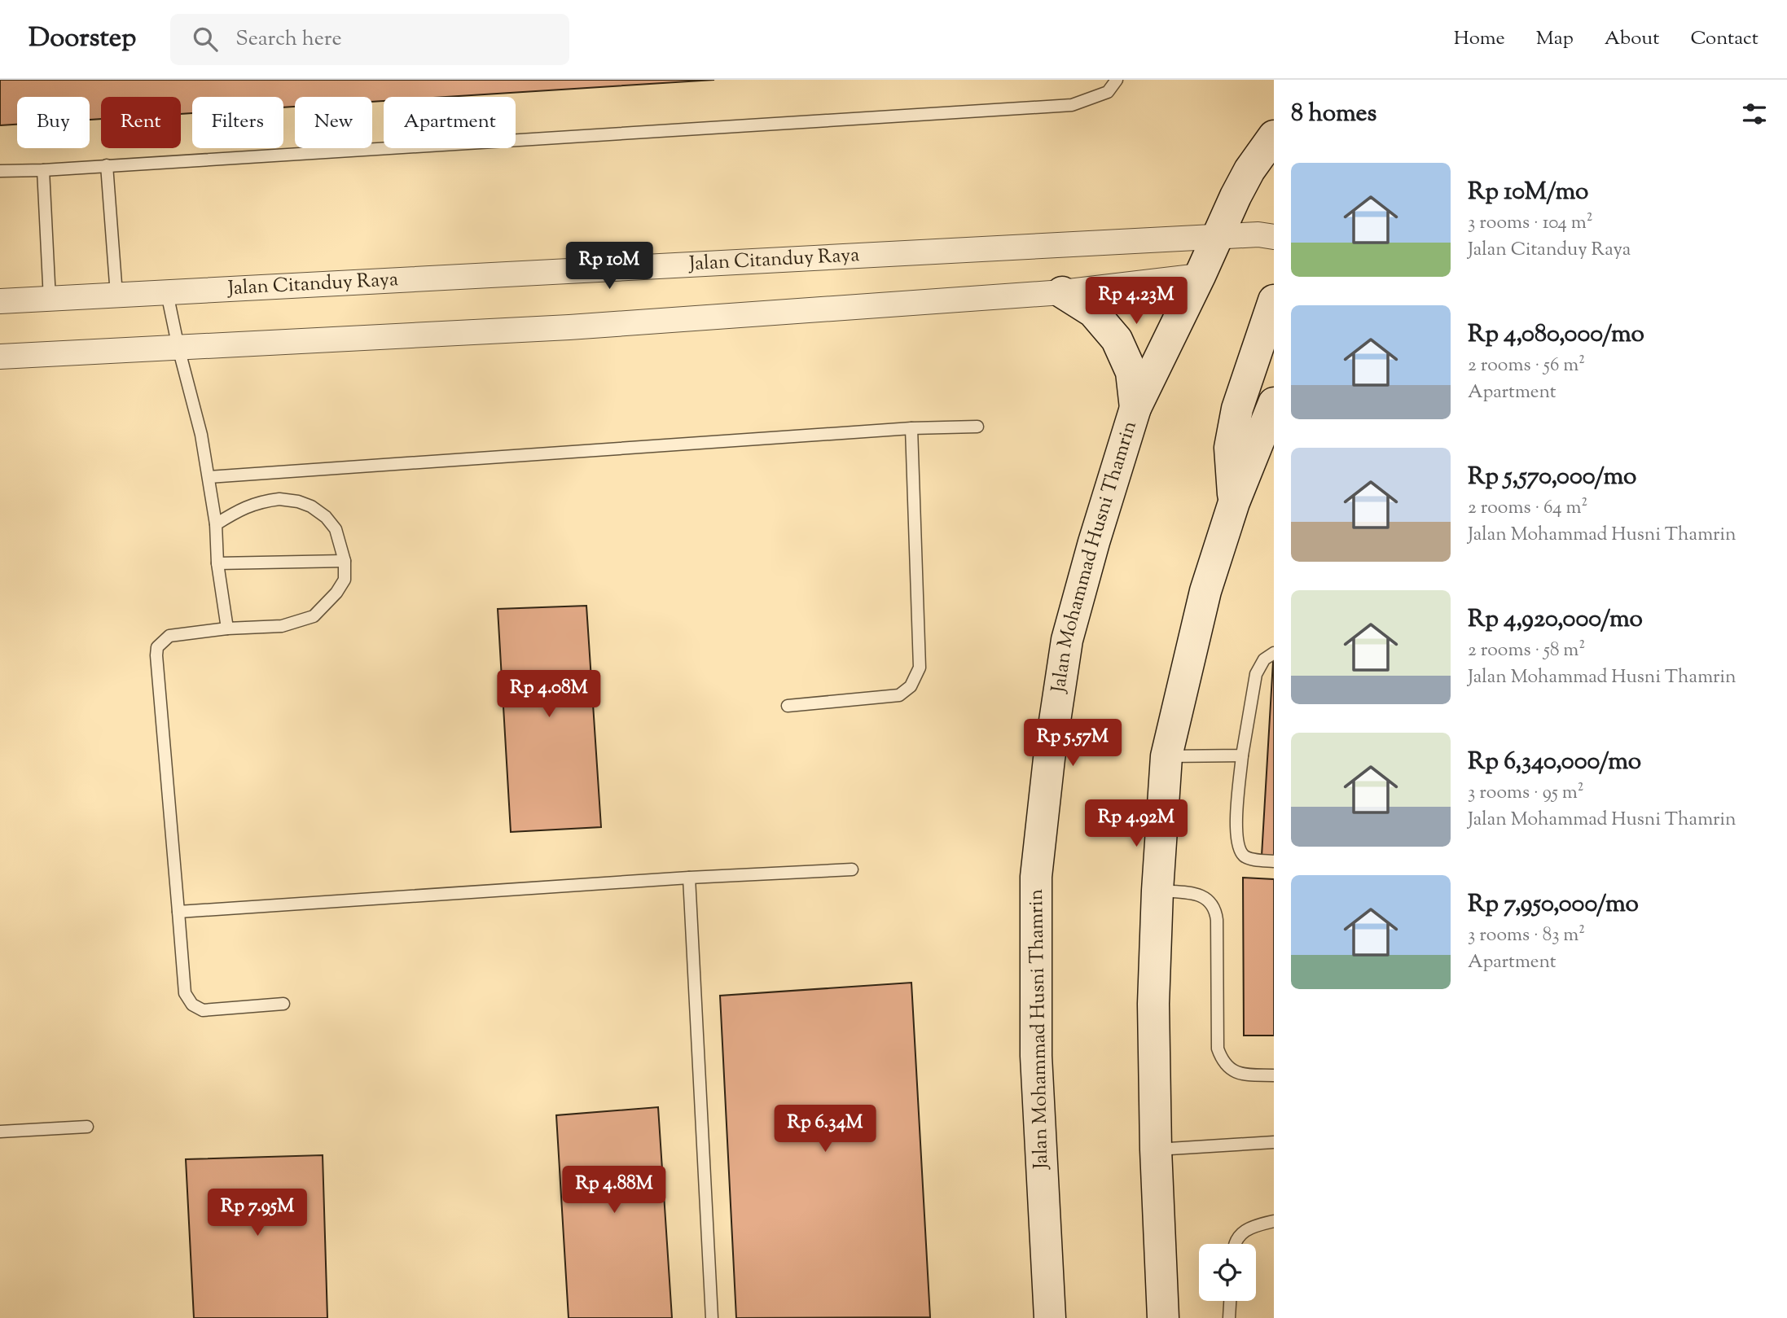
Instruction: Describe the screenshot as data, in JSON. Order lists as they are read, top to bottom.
{
  "streets": {
    "street": ["Jalan Citanduy Raya", "Jalan Mohammad Husni Thamrin"]
  },
  "crossings": [
    ["Jalan Citanduy Raya", "Jalan Mohammad Husni Thamrin"]
  ],
  "page": {
    "header": "Doorstep",
    "search": "Search here",
    "nav": [
      "Home",
      "Map",
      "About",
      "Contact"
    ],
    "heading": "8 homes",
    "chip": [
      "Buy",
      "Rent",
      "Filters",
      "New",
      "Apartment"
    ],
    "list": [
      {
        "name": "Rp 10M/mo",
        "note": "3 rooms · 104 m² · Jalan Citanduy Raya"
      },
      {
        "name": "Rp 4,080,000/mo",
        "note": "2 rooms · 56 m² · Apartment"
      },
      {
        "name": "Rp 5,570,000/mo",
        "note": "2 rooms · 64 m² · Jalan Mohammad Husni Thamrin"
      },
      {
        "name": "Rp 4,920,000/mo",
        "note": "2 rooms · 58 m² · Jalan Mohammad Husni Thamrin"
      },
      {
        "name": "Rp 6,340,000/mo",
        "note": "3 rooms · 95 m² · Jalan Mohammad Husni Thamrin"
      },
      {
        "name": "Rp 7,950,000/mo",
        "note": "3 rooms · 83 m² · Apartment"
      }
    ],
    "price": [
      "Rp 10M",
      "Rp 4.23M",
      "Rp 4.08M",
      "Rp 5.57M",
      "Rp 4.92M",
      "Rp 6.34M",
      "Rp 4.88M",
      "Rp 7.95M"
    ]
  }
}
